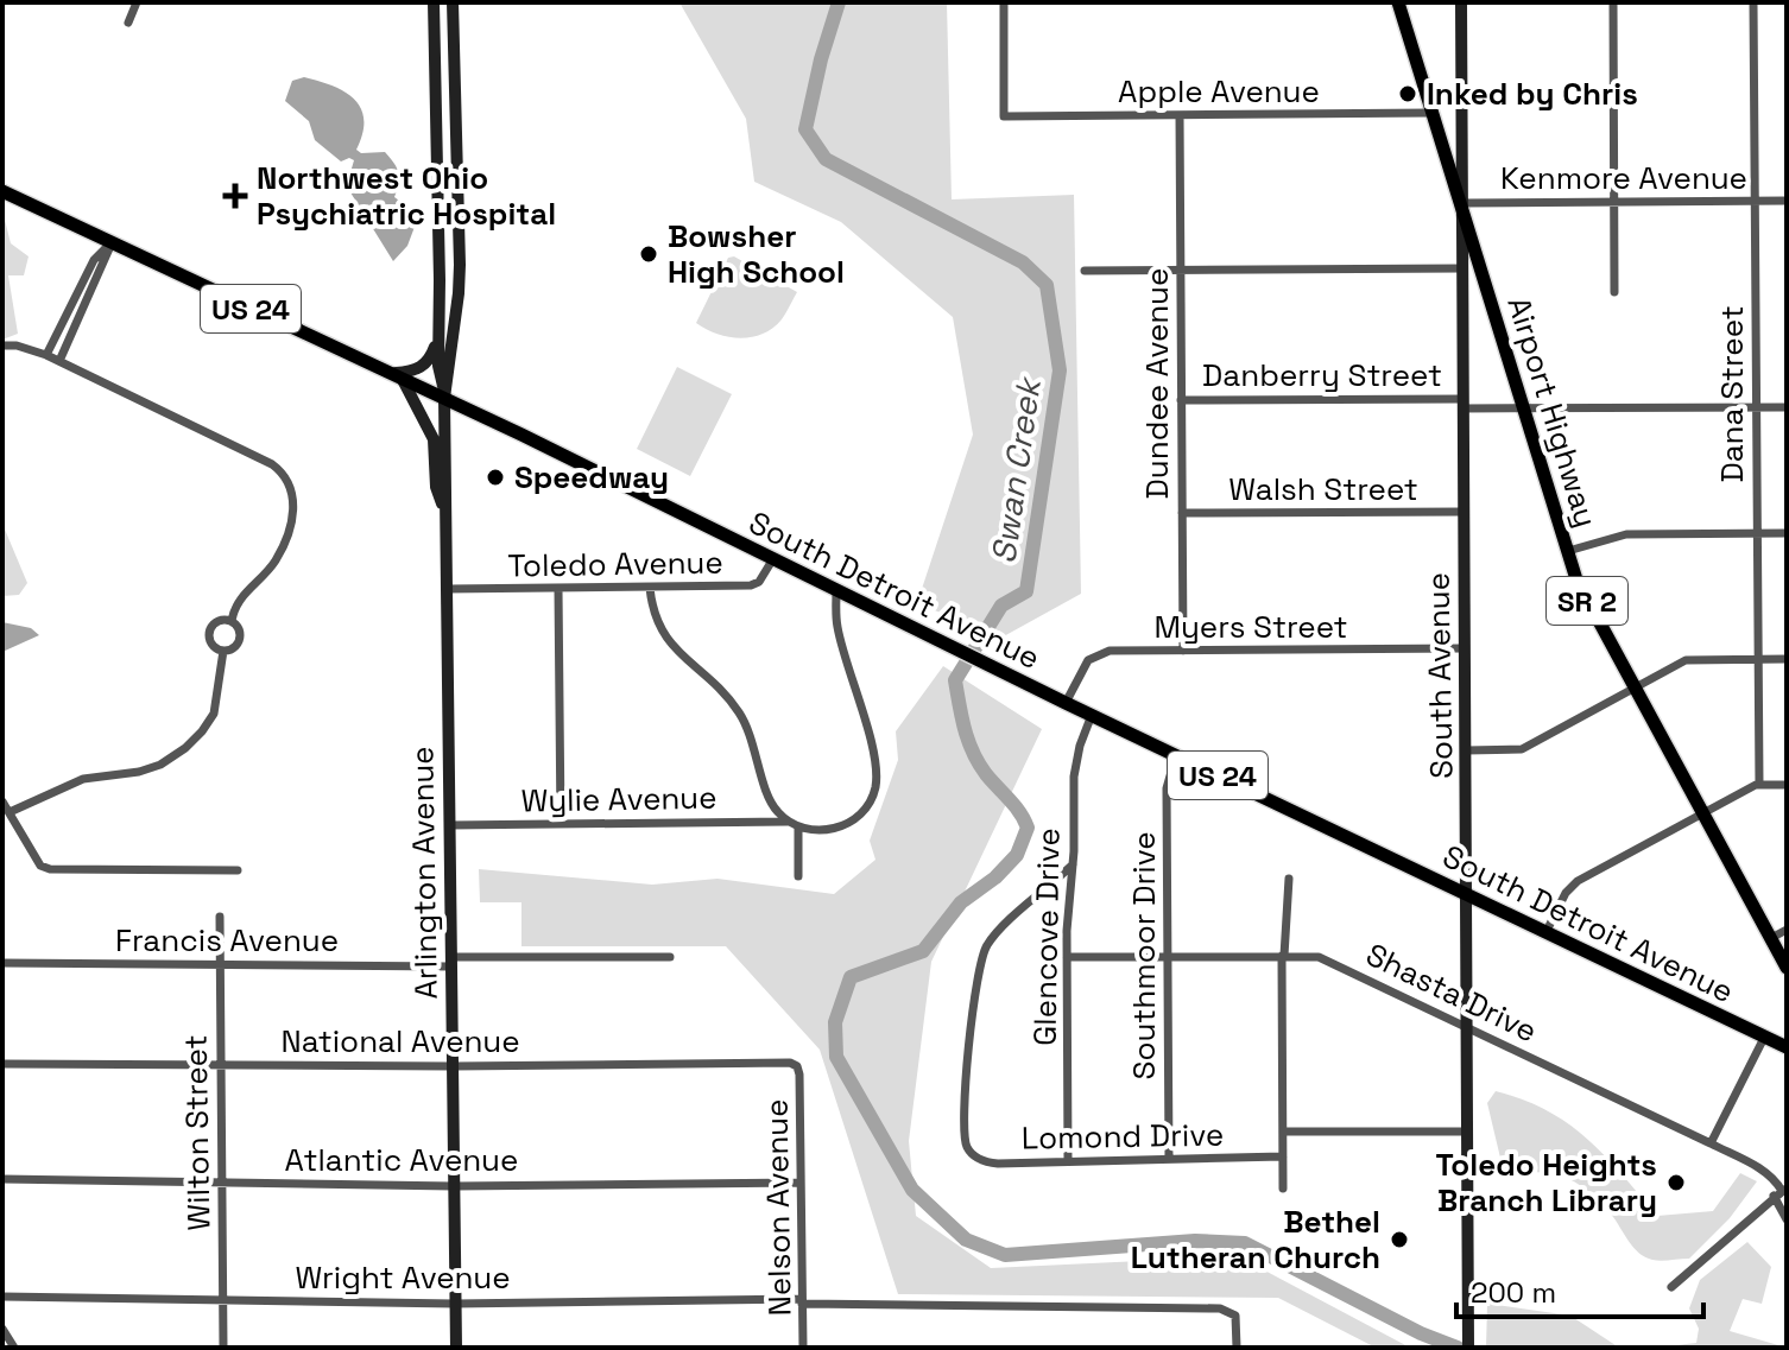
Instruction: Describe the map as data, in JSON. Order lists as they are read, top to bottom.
{
  "streets": {
    "main road": [
      "US 24",
      "Airport Highway",
      "South Detroit Avenue",
      "SR 2"
    ],
    "street": [
      "Apple Avenue",
      "Kenmore Avenue",
      "Danberry Street",
      "Dundee Avenue",
      "Dana Street",
      "Walsh Street",
      "Toledo Avenue",
      "Myers Street",
      "South Avenue",
      "Wylie Avenue",
      "Arlington Avenue",
      "Glencove Drive",
      "Francis Avenue",
      "Southmoor Drive",
      "Shasta Drive",
      "National Avenue",
      "Wilton Street",
      "Lomond Drive",
      "Atlantic Avenue",
      "Nelson Avenue",
      "Wright Avenue"
    ]
  },
  "crossings": [
    ["Apple Avenue", "Dundee Avenue"],
    ["Apple Avenue", "Airport Highway"],
    ["Kenmore Avenue", "Dana Street"],
    ["Kenmore Avenue", "Airport Highway"],
    ["Kenmore Avenue", "South Avenue"],
    ["US 24", "South Detroit Avenue"],
    ["Danberry Street", "Dundee Avenue"],
    ["Danberry Street", "Dana Street"],
    ["Danberry Street", "Airport Highway"],
    ["Danberry Street", "South Avenue"],
    ["Dundee Avenue", "Walsh Street"],
    ["Dundee Avenue", "Myers Street"],
    ["Airport Highway", "South Avenue"],
    ["Walsh Street", "South Avenue"],
    ["Toledo Avenue", "South Detroit Avenue"],
    ["Toledo Avenue", "Arlington Avenue"],
    ["South Detroit Avenue", "Myers Street"],
    ["South Detroit Avenue", "South Avenue"],
    ["South Detroit Avenue", "Arlington Avenue"],
    ["South Detroit Avenue", "Glencove Drive"],
    ["South Detroit Avenue", "Southmoor Drive"],
    ["Myers Street", "South Avenue"],
    ["South Avenue", "Shasta Drive"],
    ["Wylie Avenue", "Arlington Avenue"],
    ["Arlington Avenue", "Francis Avenue"],
    ["Arlington Avenue", "National Avenue"],
    ["Arlington Avenue", "Atlantic Avenue"],
    ["Arlington Avenue", "Wright Avenue"],
    ["Glencove Drive", "Shasta Drive"],
    ["Glencove Drive", "Lomond Drive"],
    ["Francis Avenue", "Wilton Street"],
    ["Southmoor Drive", "Shasta Drive"],
    ["Southmoor Drive", "Lomond Drive"],
    ["National Avenue", "Wilton Street"],
    ["National Avenue", "Nelson Avenue"],
    ["Wilton Street", "Atlantic Avenue"],
    ["Wilton Street", "Wright Avenue"],
    ["Atlantic Avenue", "Nelson Avenue"],
    ["Nelson Avenue", "Wright Avenue"]
  ],
  "water": ["Swan Creek"],
  "places": {
    "other": [
      "Inked by Chris",
      "Bowsher High School",
      "Speedway",
      "Toledo Heights Branch Library",
      "Bethel Lutheran Church"
    ],
    "health": ["Northwest Ohio Psychiatric Hospital"]
  },
  "scale_bar": "200 m"
}
